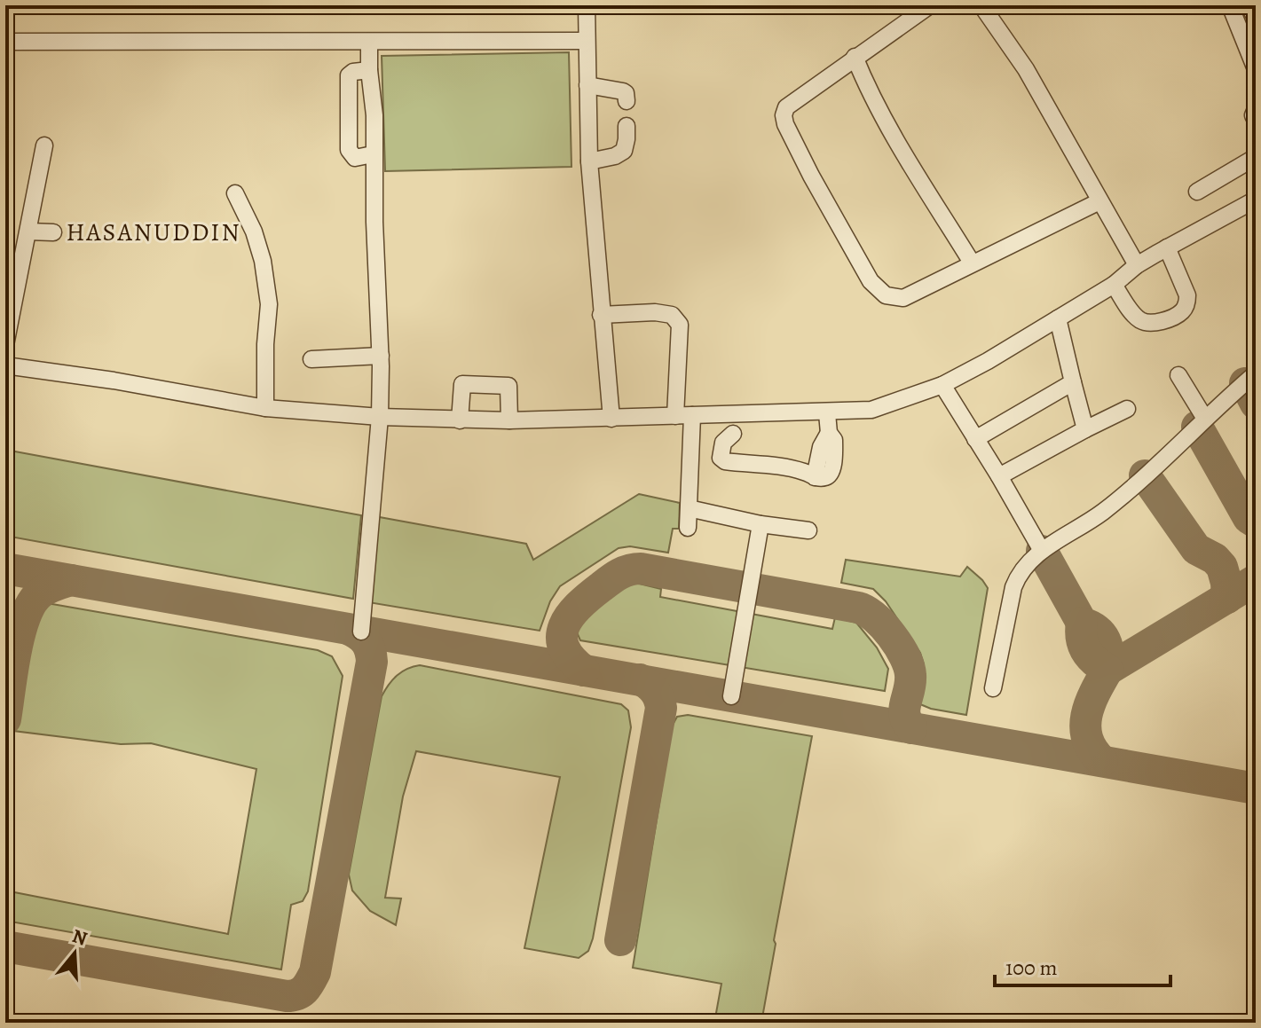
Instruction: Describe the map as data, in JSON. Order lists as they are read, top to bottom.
{
  "districts": ["HASANUDDIN"],
  "scale_bar": "100 m",
  "north": "top"
}
